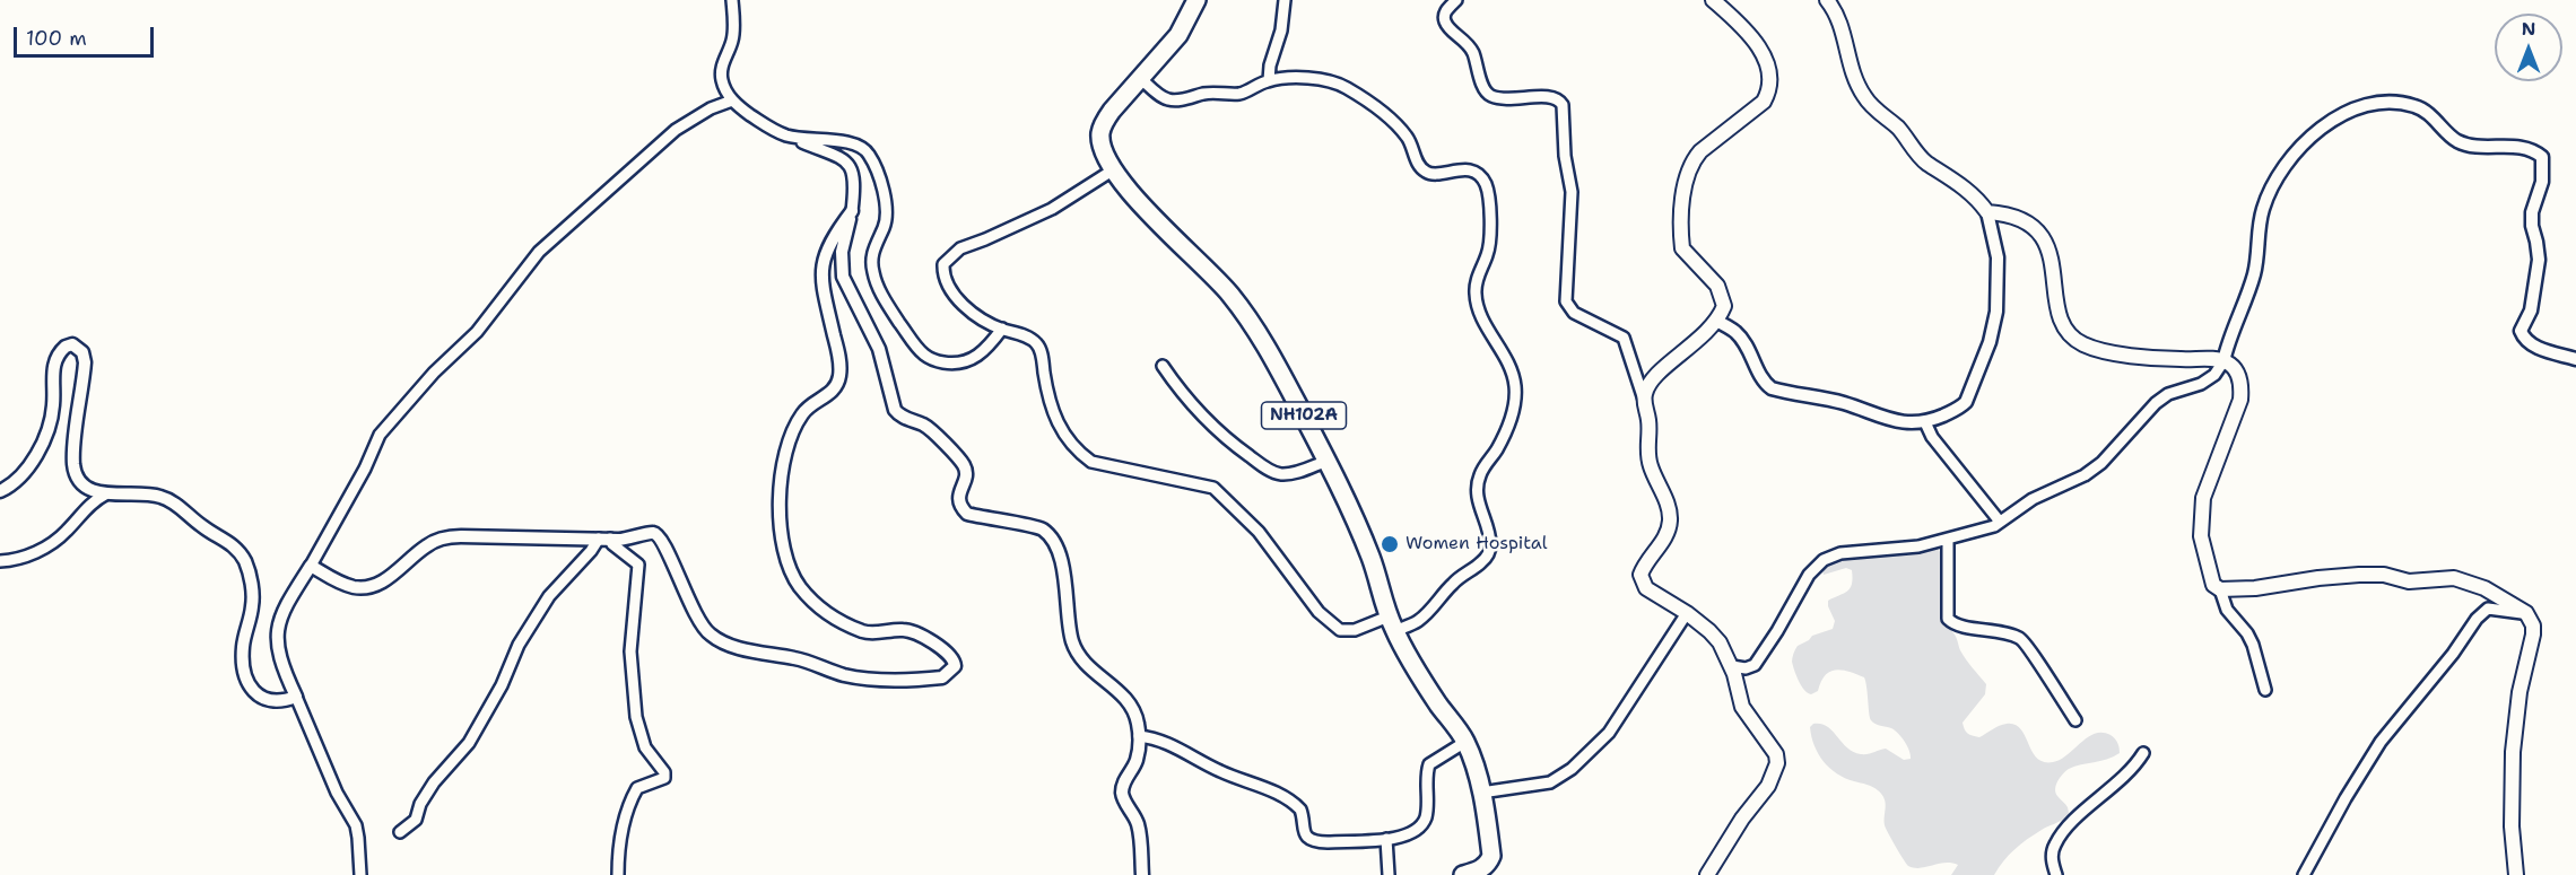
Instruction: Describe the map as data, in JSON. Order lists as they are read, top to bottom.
{
  "streets": {
    "highway": ["NH102A"]
  },
  "places": ["Women Hospital"],
  "scale_bar": "100 m",
  "north": "top"
}
